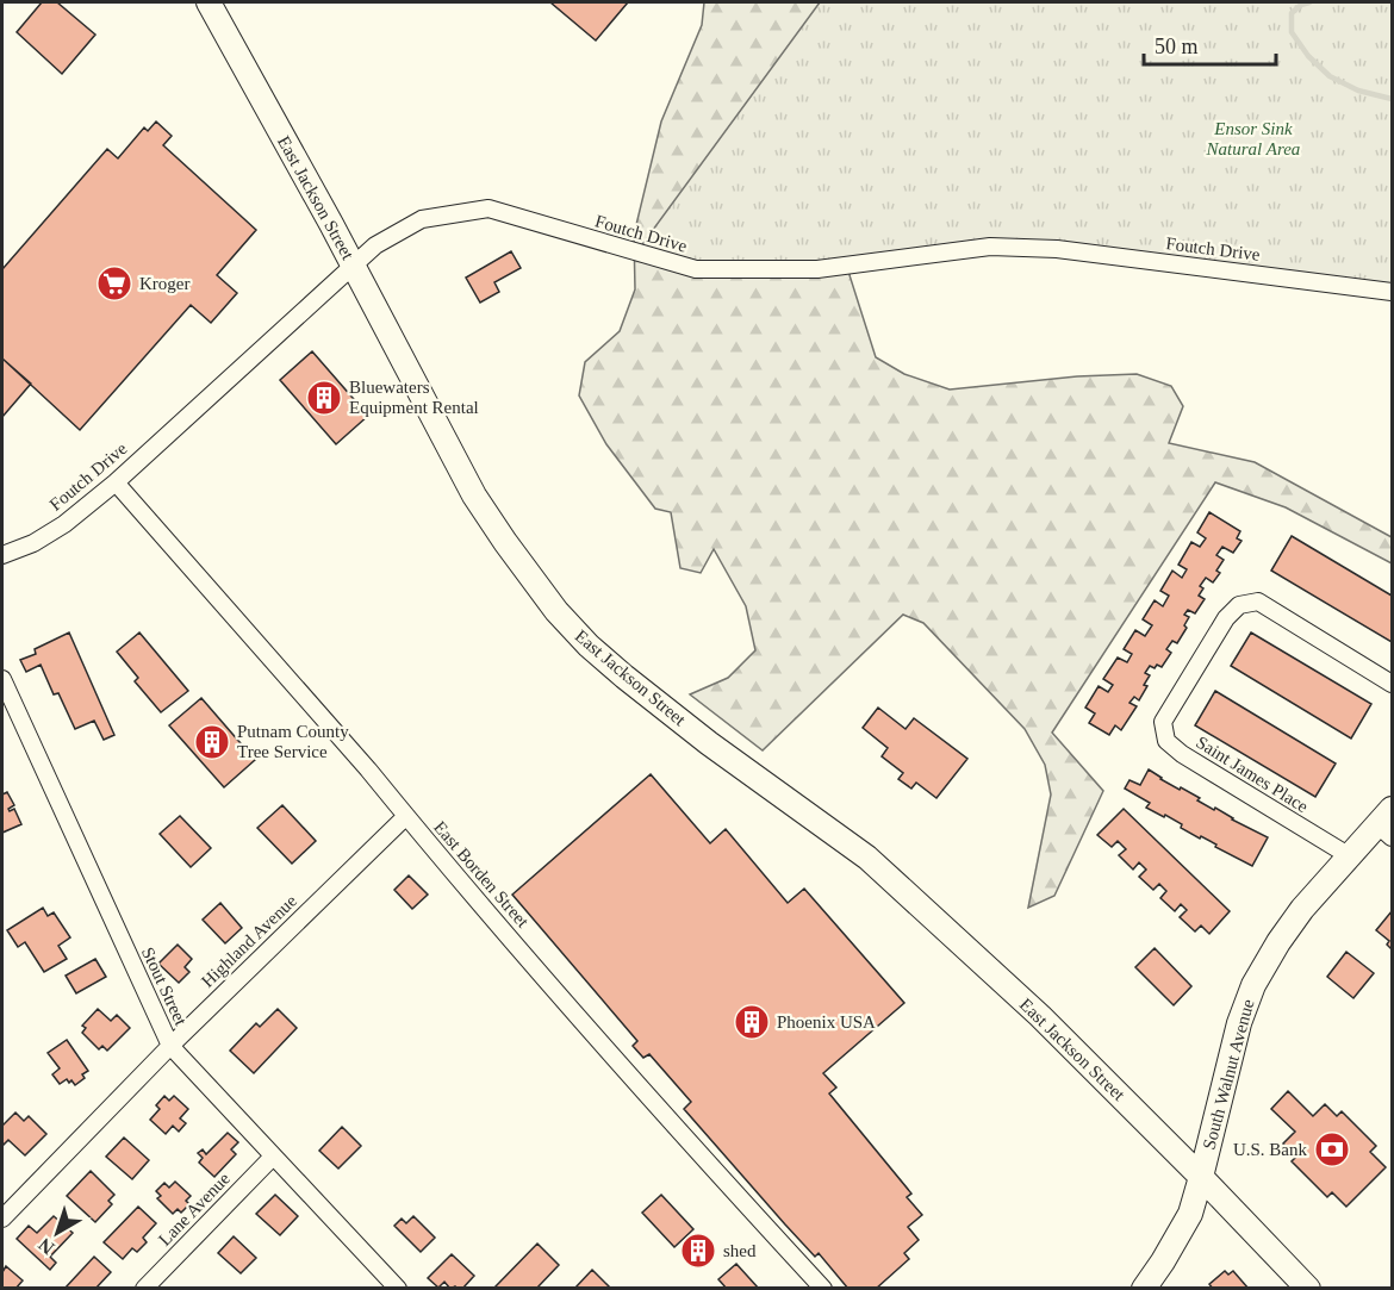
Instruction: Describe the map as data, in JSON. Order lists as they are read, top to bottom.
{
  "streets": {
    "street": [
      "East Jackson Street",
      "Foutch Drive",
      "Saint James Place",
      "East Borden Street",
      "Highland Avenue",
      "Stout Street",
      "South Walnut Avenue",
      "Lane Avenue"
    ]
  },
  "crossings": [
    ["East Jackson Street", "Foutch Drive"],
    ["East Jackson Street", "South Walnut Avenue"],
    ["Foutch Drive", "East Borden Street"],
    ["Saint James Place", "South Walnut Avenue"],
    ["East Borden Street", "Highland Avenue"],
    ["Highland Avenue", "Stout Street"],
    ["Stout Street", "Lane Avenue"]
  ],
  "parks": ["Ensor Sink Natural Area"],
  "places": {
    "supermarket": ["Kroger"],
    "building": [
      "Bluewaters Equipment Rental",
      "Putnam County Tree Service",
      "Phoenix USA",
      "shed"
    ],
    "bank": ["U.S. Bank"]
  },
  "scale_bar": "50 m",
  "north": "bottom left"
}
